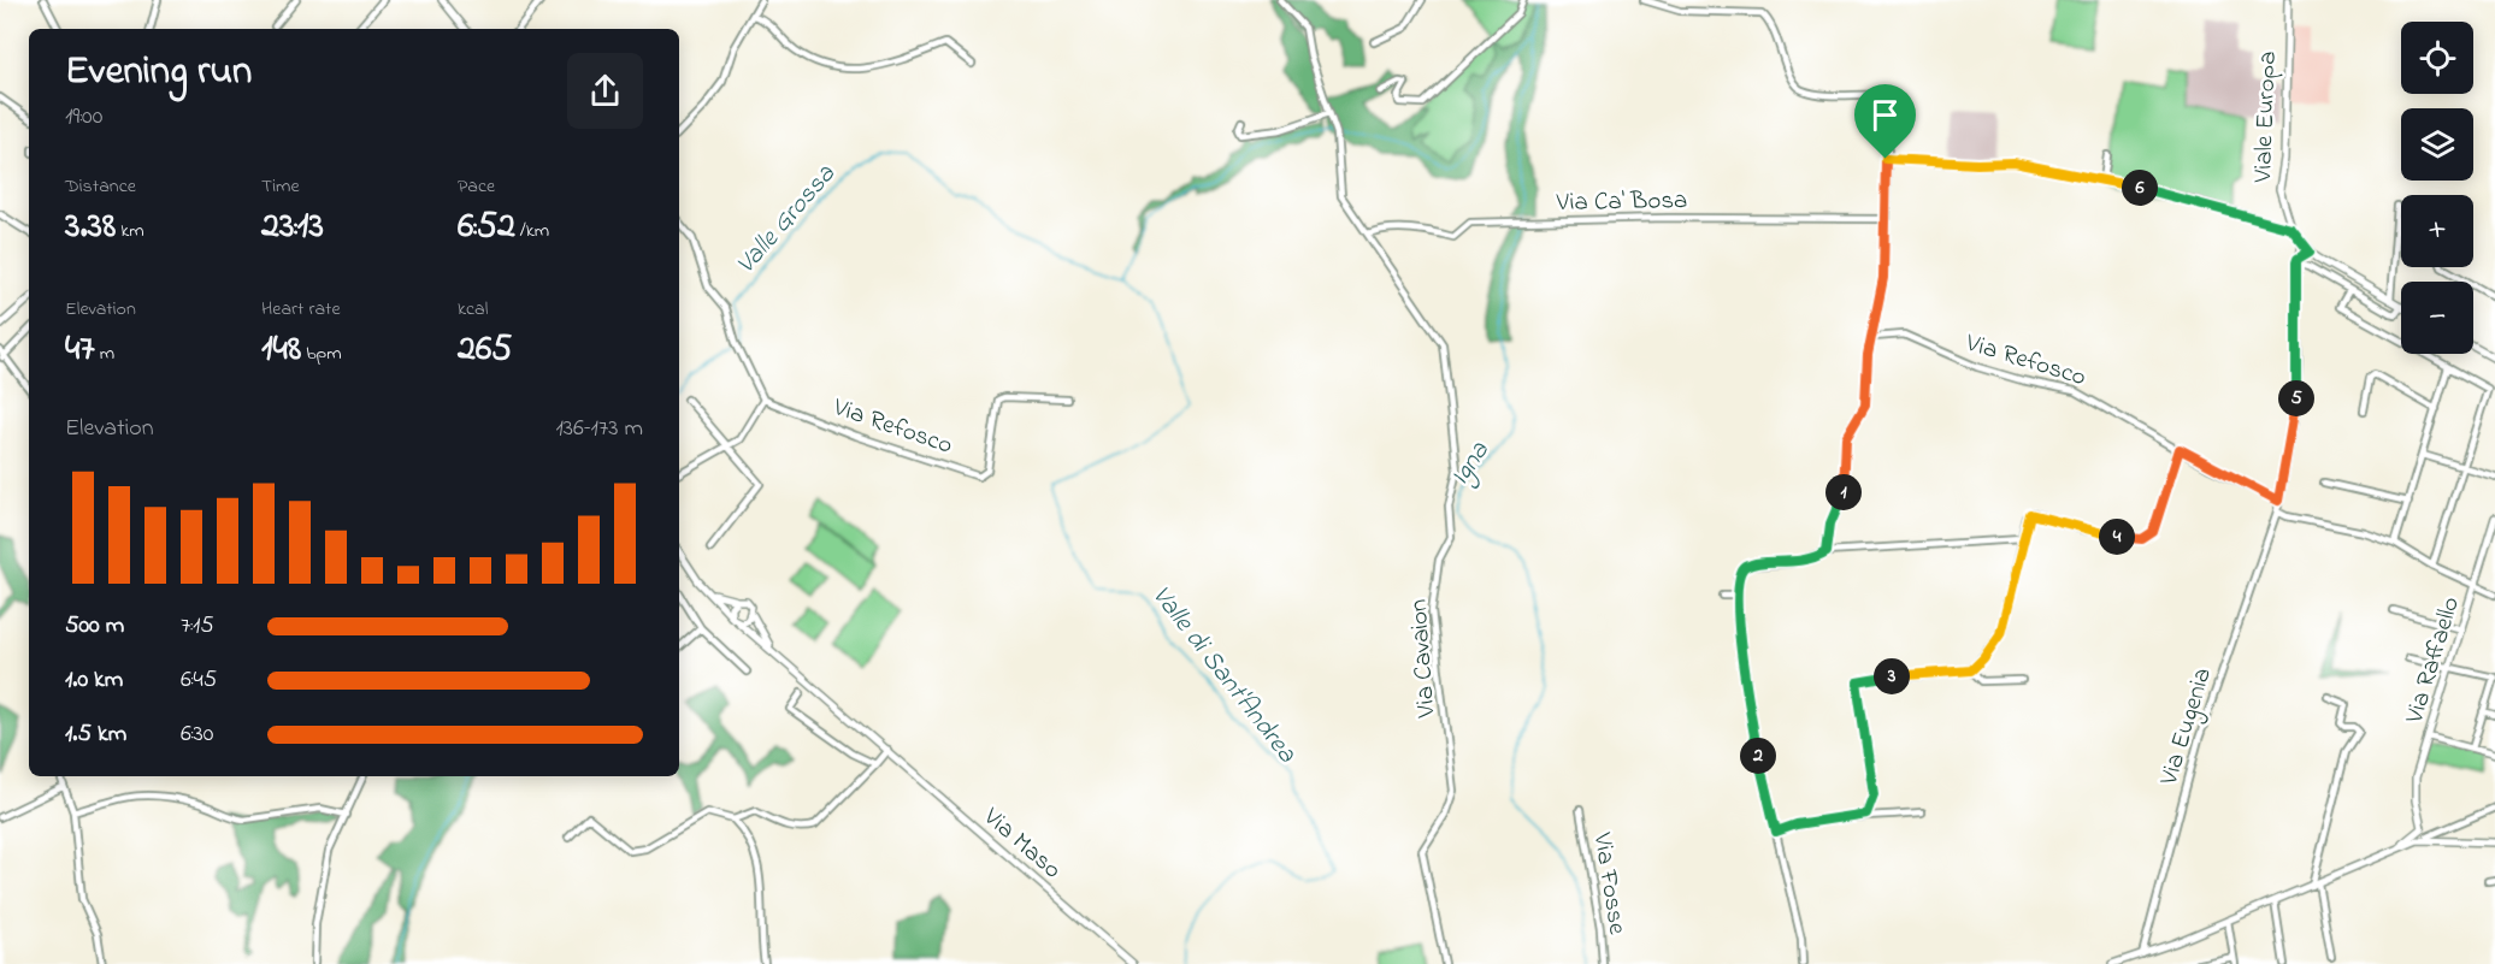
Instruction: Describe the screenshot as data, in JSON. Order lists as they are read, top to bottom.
{
  "streets": {
    "main road": ["Viale Europa", "Via Raffaello", "Via Maso"],
    "street": [
      "Via Ca' Bosa",
      "Via Refosco",
      "Via Cavaion",
      "Via Eugenia",
      "Via Fosse"
    ]
  },
  "crossings": [
    ["Viale Europa", "Via Eugenia"],
    ["Via Ca' Bosa", "Via Cavaion"],
    ["Via Refosco", "Via Eugenia"]
  ],
  "water": ["Valle Grossa", "Igna", "Valle di Sant'Andrea"],
  "page": {
    "map_buttons": ["+", "−"],
    "heading": ["Evening run", "19:00"],
    "stats": [
      ["Distance", "3.38 km"],
      ["Time", "23:13"],
      ["Pace", "6:52 /km"],
      ["Elevation", "47 m"],
      ["Heart rate", "148 bpm"],
      ["kcal", "265"]
    ],
    "pins": [
      "6",
      "5",
      "1",
      "4",
      "3",
      "2"
    ],
    "chart": ["Elevation", "136–173 m"],
    "list": [
      {
        "name": "500 m",
        "note": "7:15"
      },
      {
        "name": "1.0 km",
        "note": "6:45"
      },
      {
        "name": "1.5 km",
        "note": "6:30"
      }
    ]
  }
}
